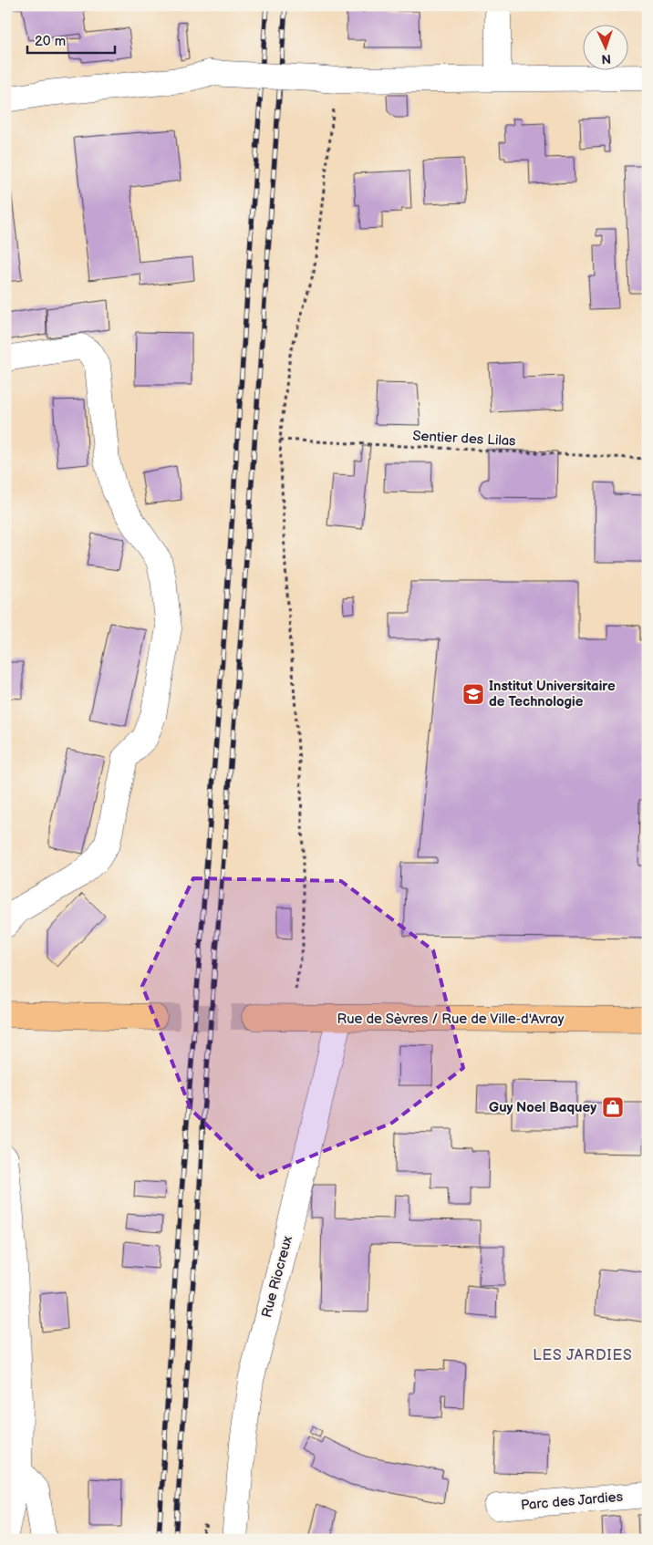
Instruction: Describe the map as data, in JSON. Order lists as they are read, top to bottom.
{
  "streets": {
    "main road": ["Rue de Sèvres / Rue de Ville-d'Avray"],
    "street": ["Rue Riocreux", "Parc des Jardies"],
    "path": ["Sentier des Lilas"]
  },
  "crossings": [
    ["Rue de Sèvres / Rue de Ville-d'Avray", "Rue Riocreux"]
  ],
  "districts": ["LES JARDIES"],
  "places": {
    "school or university": ["Institut Universitaire de Technologie"],
    "shop": ["Guy Noel Baquey"]
  },
  "scale_bar": "20 m",
  "north": "bottom"
}
